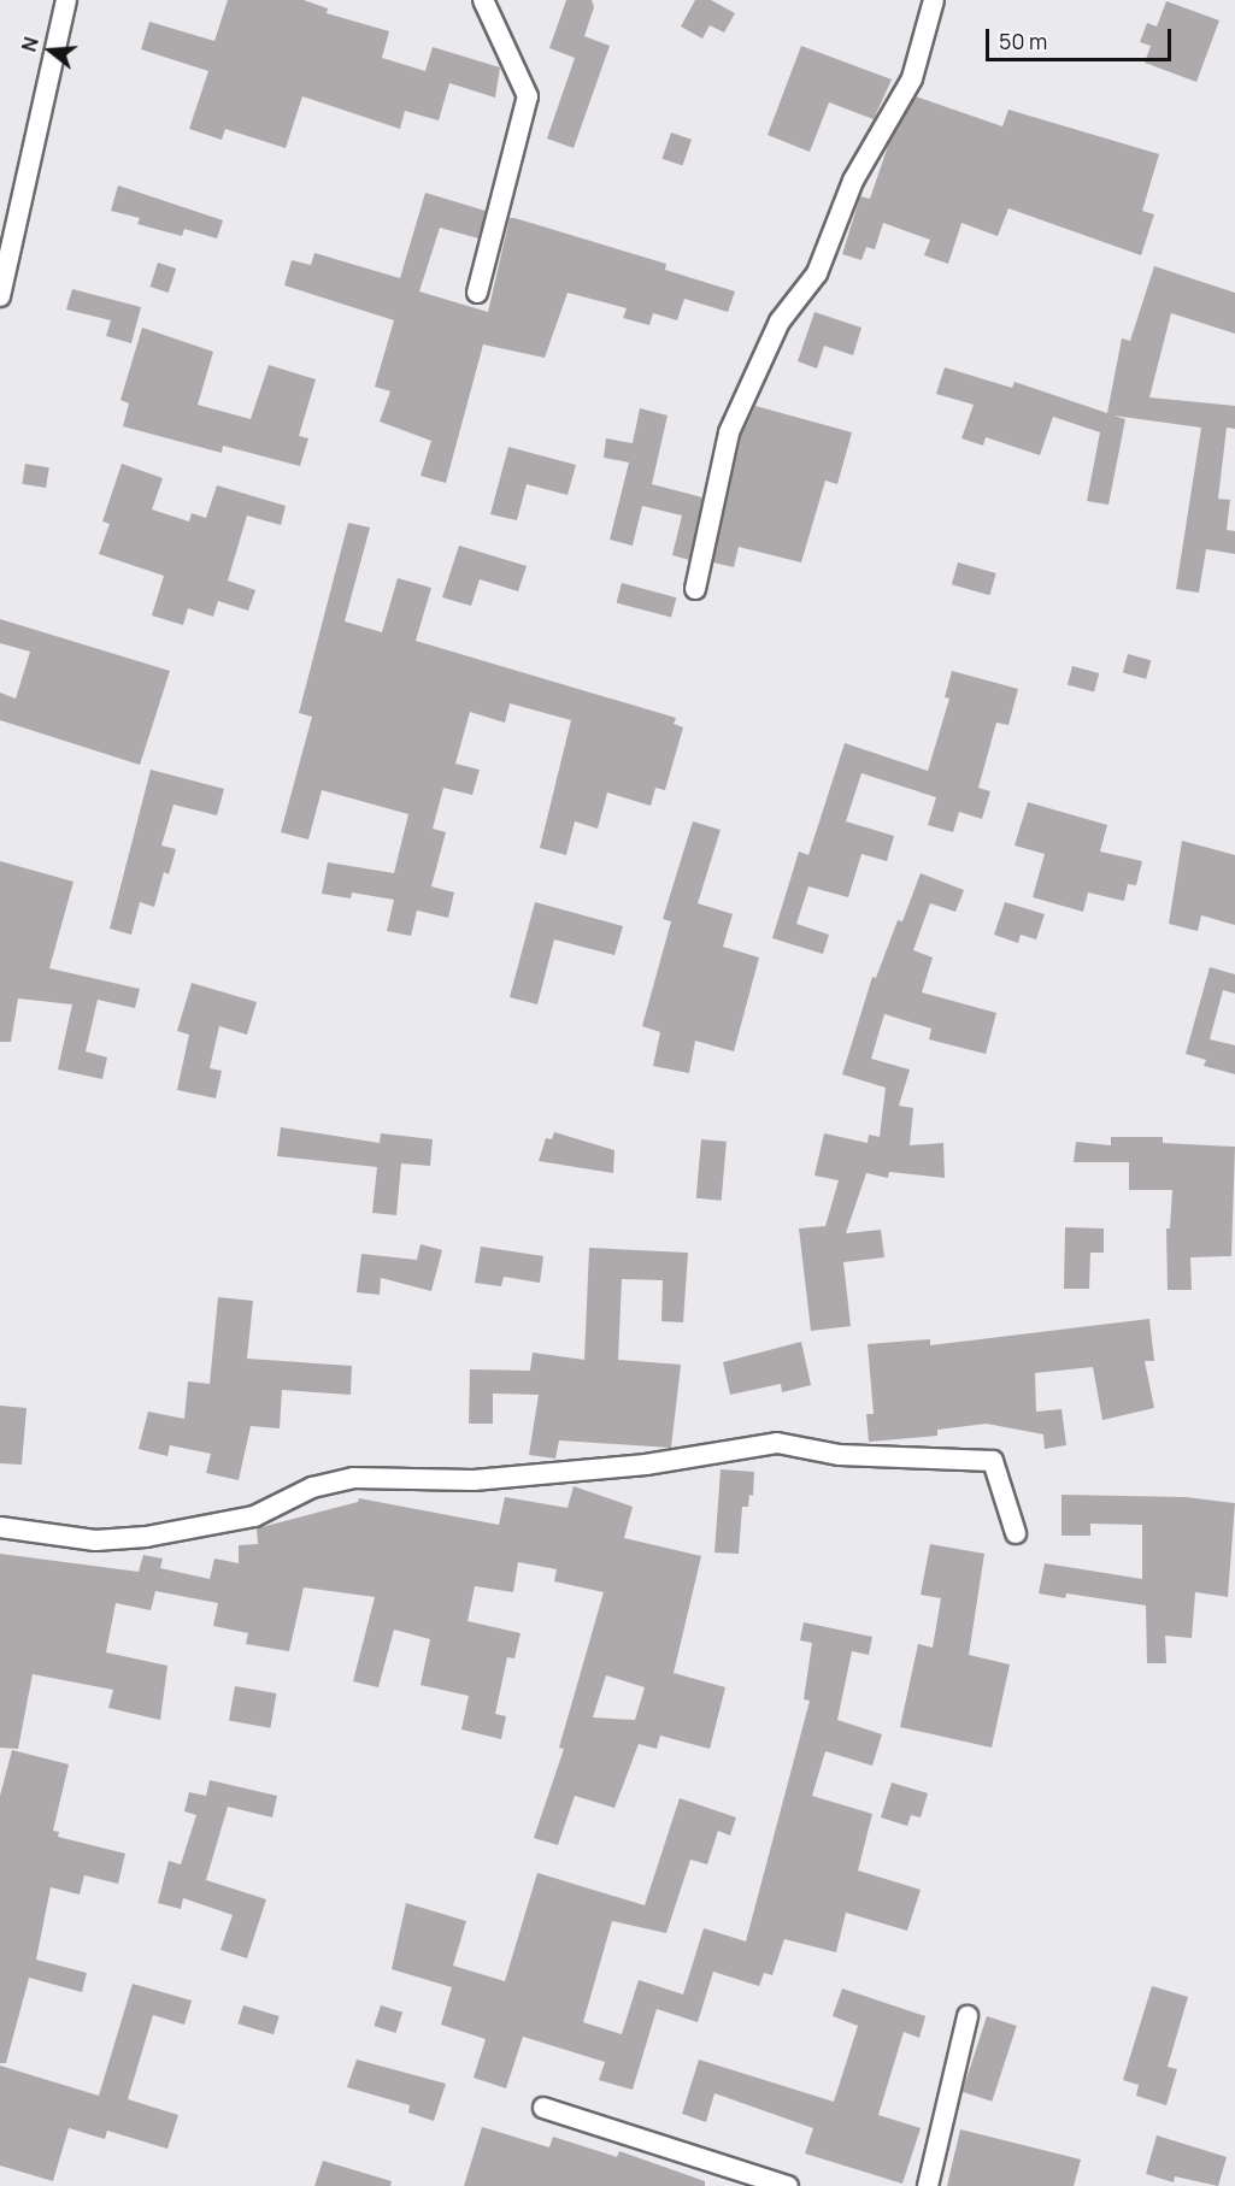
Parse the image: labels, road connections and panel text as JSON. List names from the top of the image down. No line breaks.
{"scale_bar":"50 m","north":"left"}
